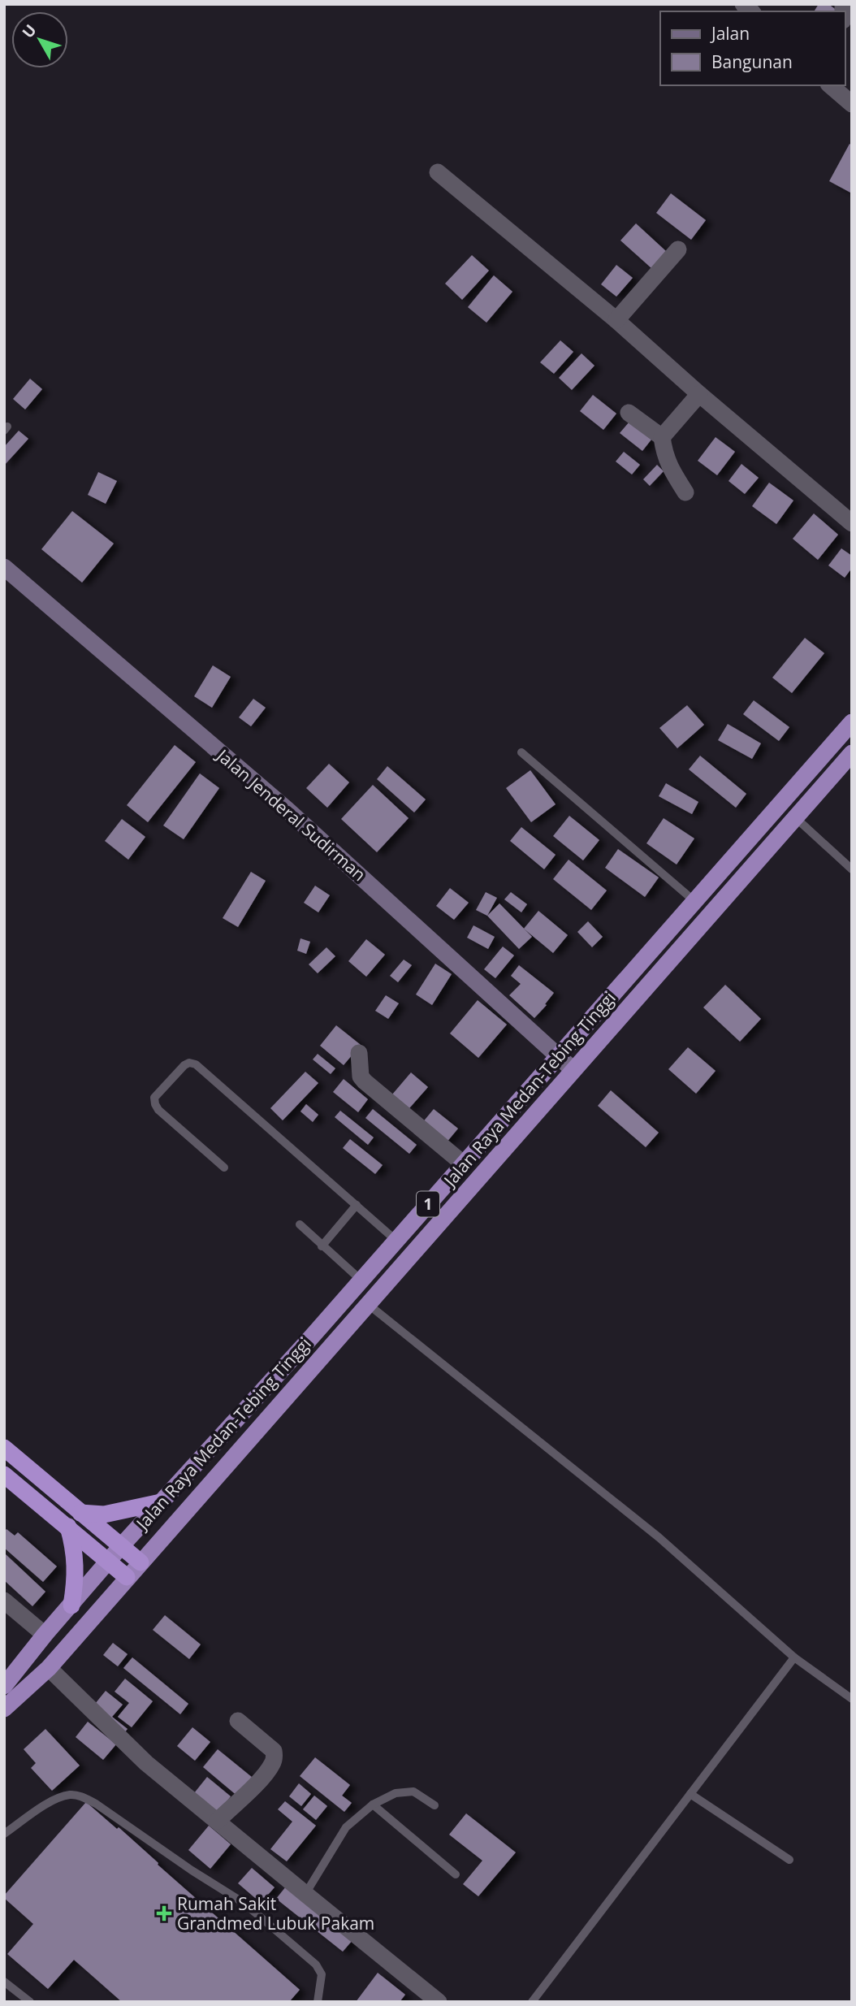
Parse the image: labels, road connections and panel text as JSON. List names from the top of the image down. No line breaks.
{"streets":{"highway":["Jalan Raya Medan-Tebing Tinggi","1"],"main road":["Jalan Jenderal Sudirman"]},"crossings":[["Jalan Jenderal Sudirman","Jalan Raya Medan-Tebing Tinggi"]],"places":{"health":["Rumah Sakit Grandmed Lubuk Pakam"]},"legend":["Jalan","Bangunan"],"north":"top left"}
